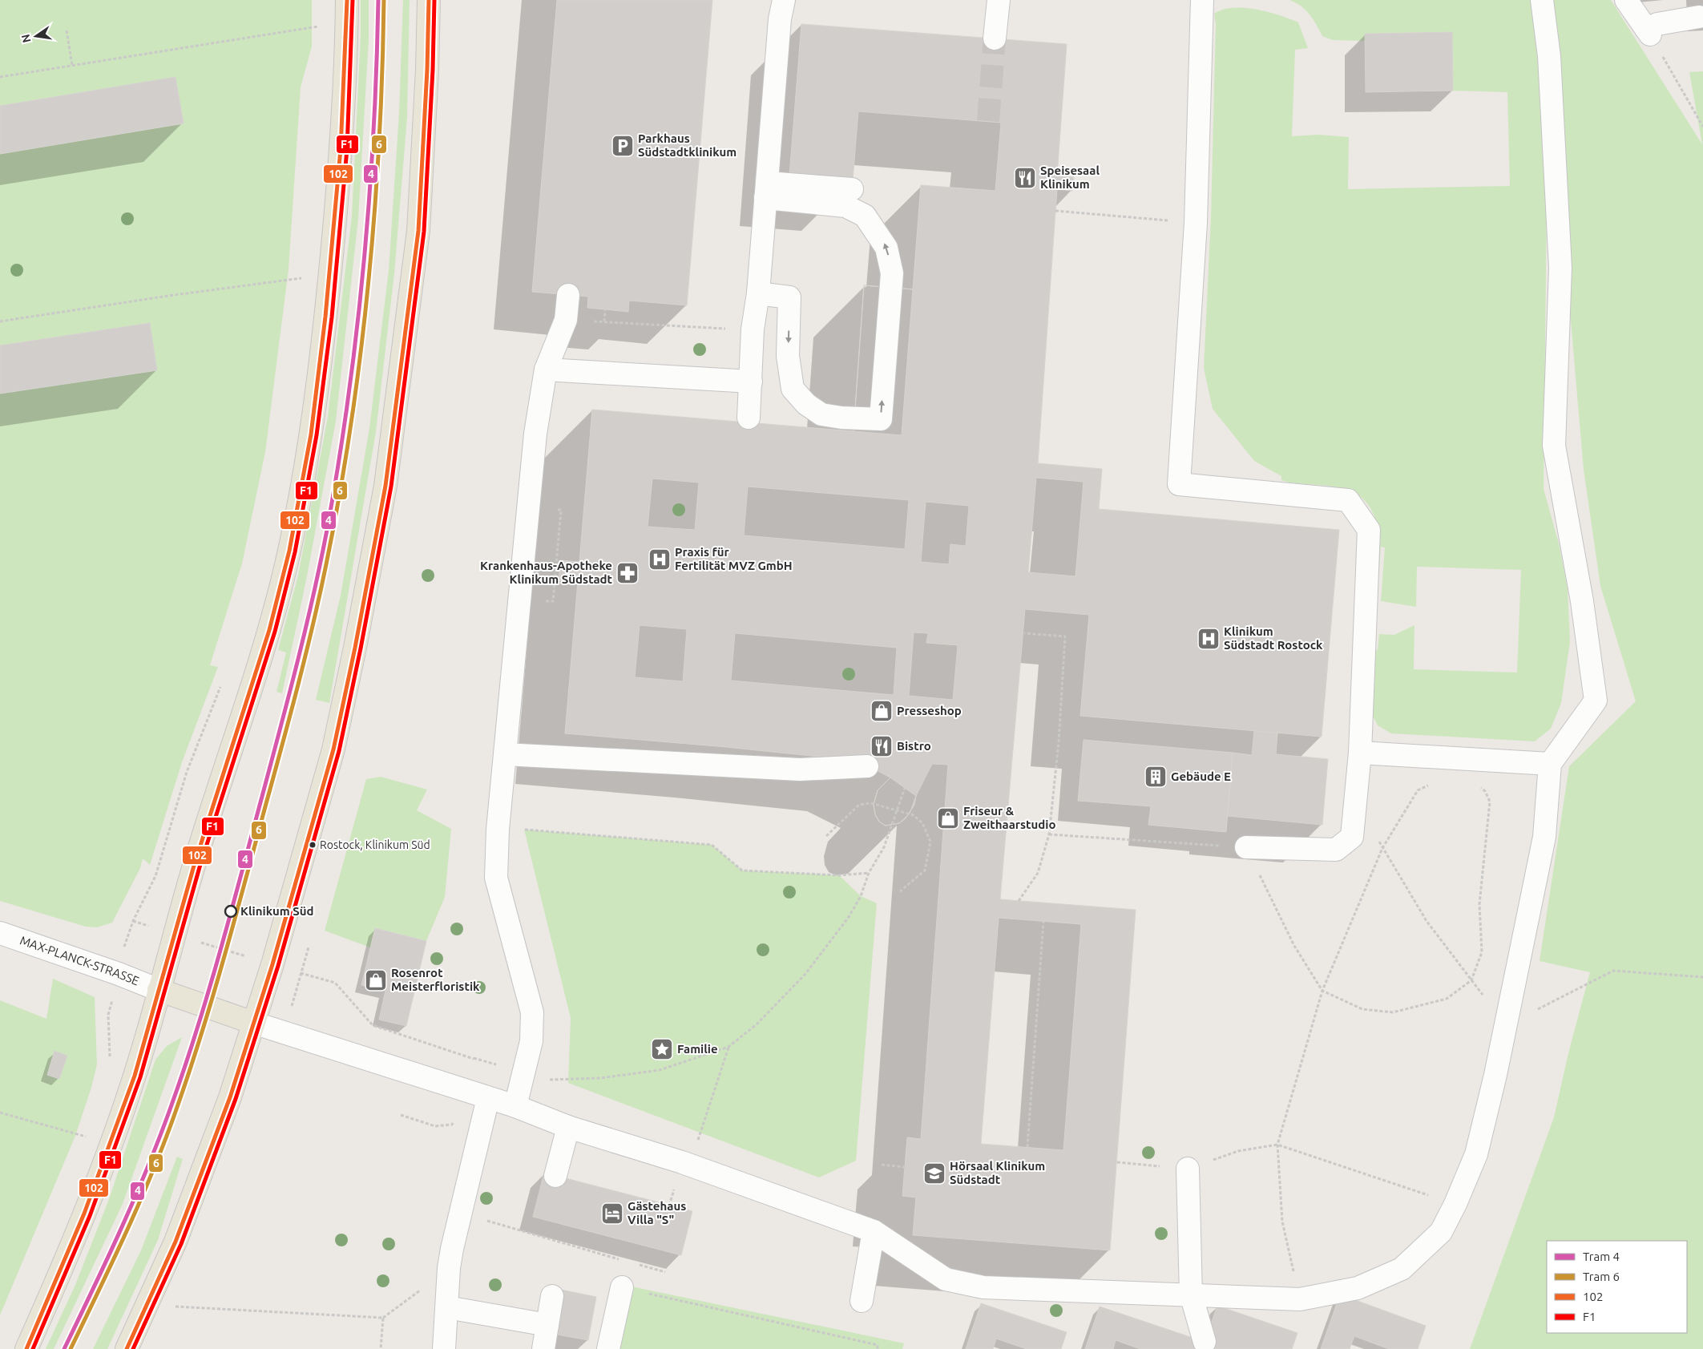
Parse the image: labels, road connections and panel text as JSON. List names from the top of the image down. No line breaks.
{"streets":{"street":["MAX-PLANCK-STRASSE"]},"places":{"parking":["Parkhaus Südstadtklinikum"],"restaurant":["Speisesaal Klinikum","Bistro"],"hospital":["Praxis für Fertilität MVZ GmbH","Klinikum Südstadt Rostock"],"pharmacy":["Krankenhaus-Apotheke Klinikum Südstadt"],"shop":["Presseshop","Friseur & Zweithaarstudio","Rosenrot Meisterfloristik"],"building":["Gebäude E"],"other":["Rostock, Klinikum Süd","Klinikum Süd"],"place":["Familie"],"school or university":["Hörsaal Klinikum Südstadt"],"hotel":["Gästehaus Villa \"S\""]},"lines":["tram line 4","tram line 6","transit line 102","transit line F1"],"legend":["Tram 4","Tram 6","102","F1"],"north":"left"}
